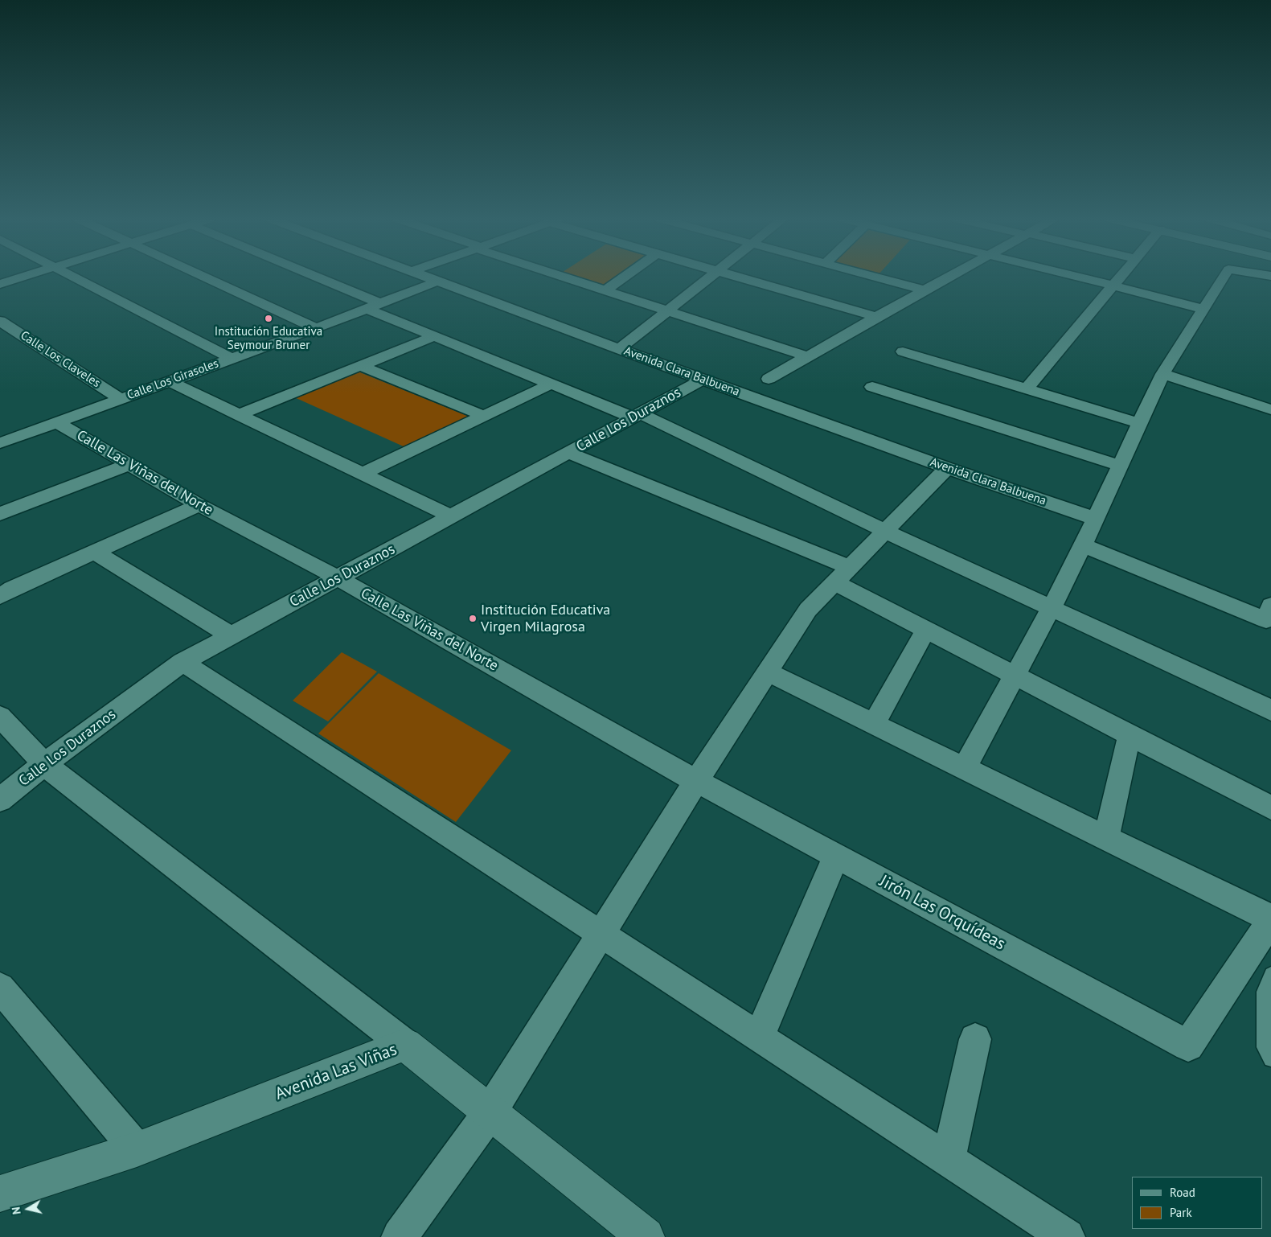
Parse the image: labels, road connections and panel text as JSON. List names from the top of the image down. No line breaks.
{"streets":{"street":["Calle Los Claveles","Avenida Clara Balbuena","Calle Los Girasoles","Calle Los Duraznos","Calle Las Viñas del Norte","Jirón Las Orquídeas","Avenida Las Viñas"]},"crossings":[["Calle Los Claveles","Calle Los Girasoles"],["Avenida Clara Balbuena","Calle Los Girasoles"],["Avenida Clara Balbuena","Calle Los Duraznos"],["Calle Los Girasoles","Calle Las Viñas del Norte"],["Calle Los Duraznos","Calle Las Viñas del Norte"],["Calle Las Viñas del Norte","Jirón Las Orquídeas"]],"places":["Institución Educativa Seymour Bruner","Institución Educativa Virgen Milagrosa"],"legend":["Road","Park"],"north":"left"}
